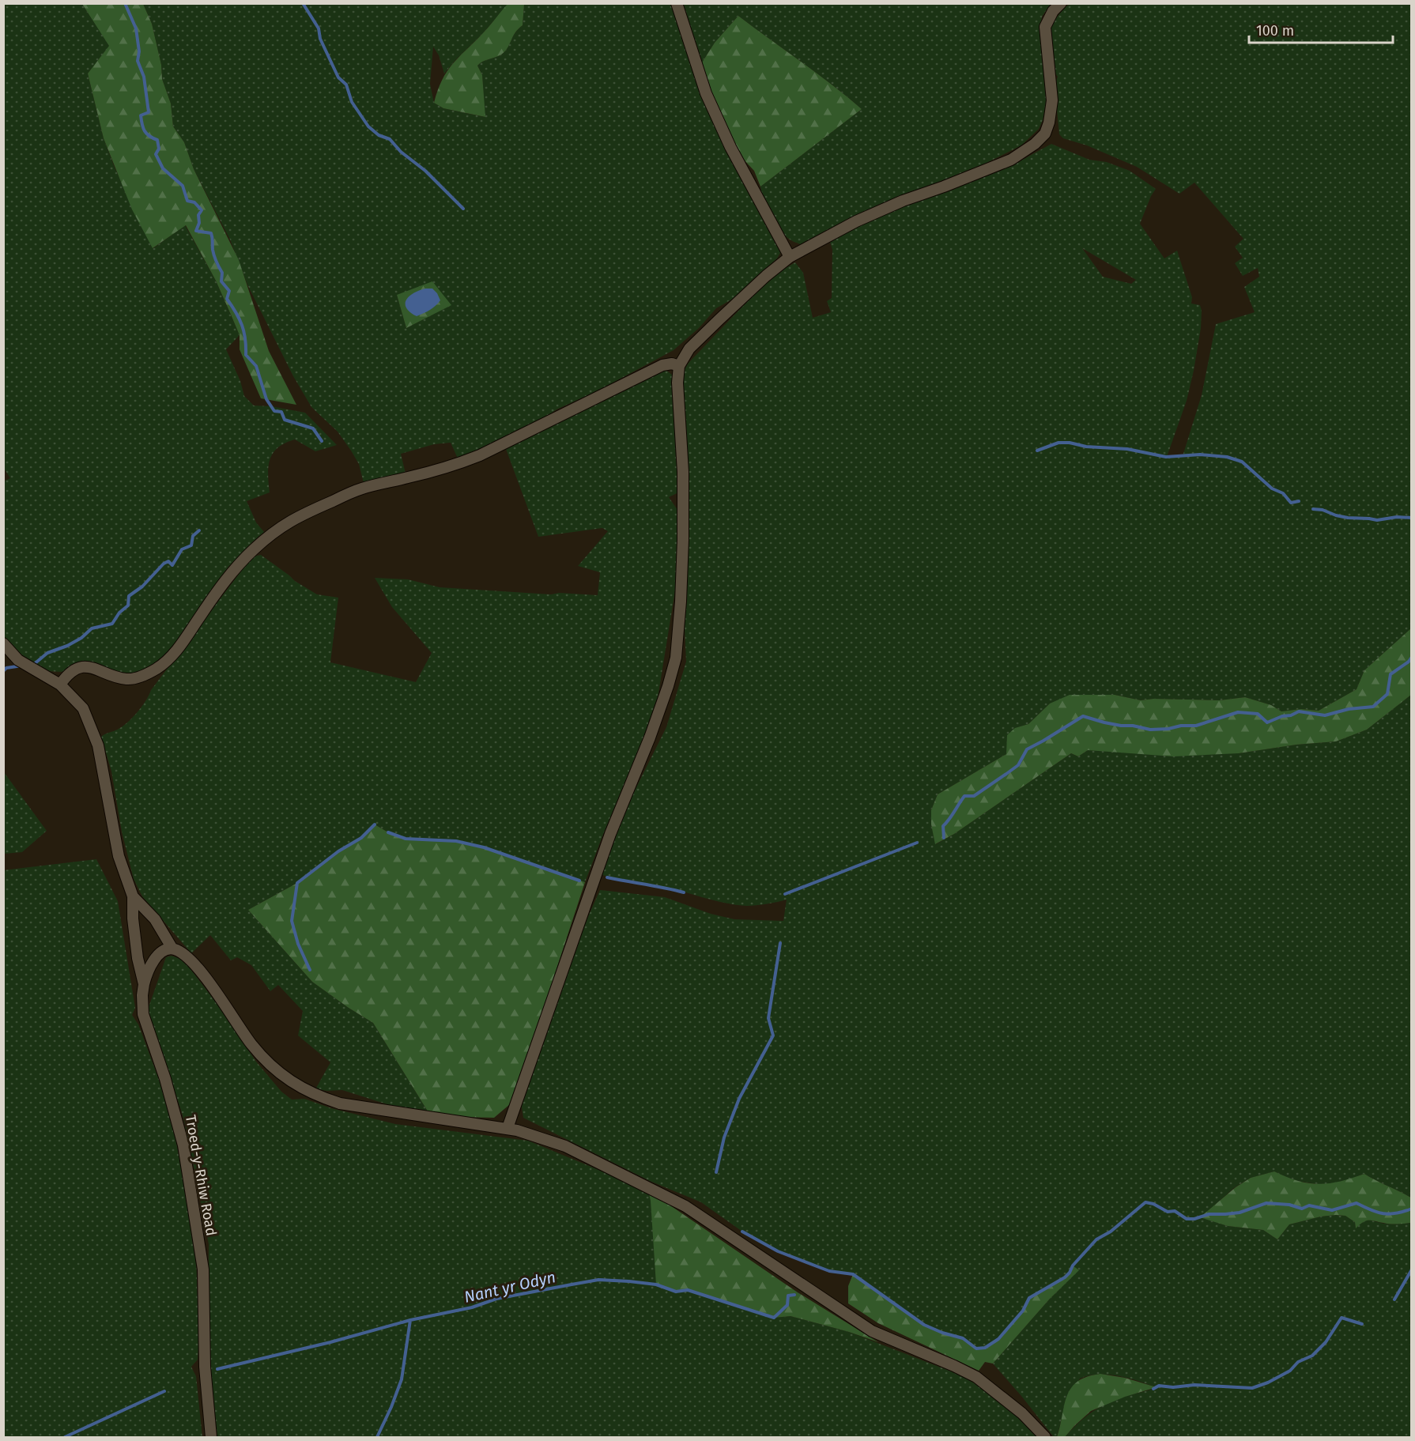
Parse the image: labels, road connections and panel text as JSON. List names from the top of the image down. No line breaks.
{"streets":{"street":["Troed-y-Rhiw Road"]},"water":["Nant yr Odyn"],"scale_bar":"100 m"}
